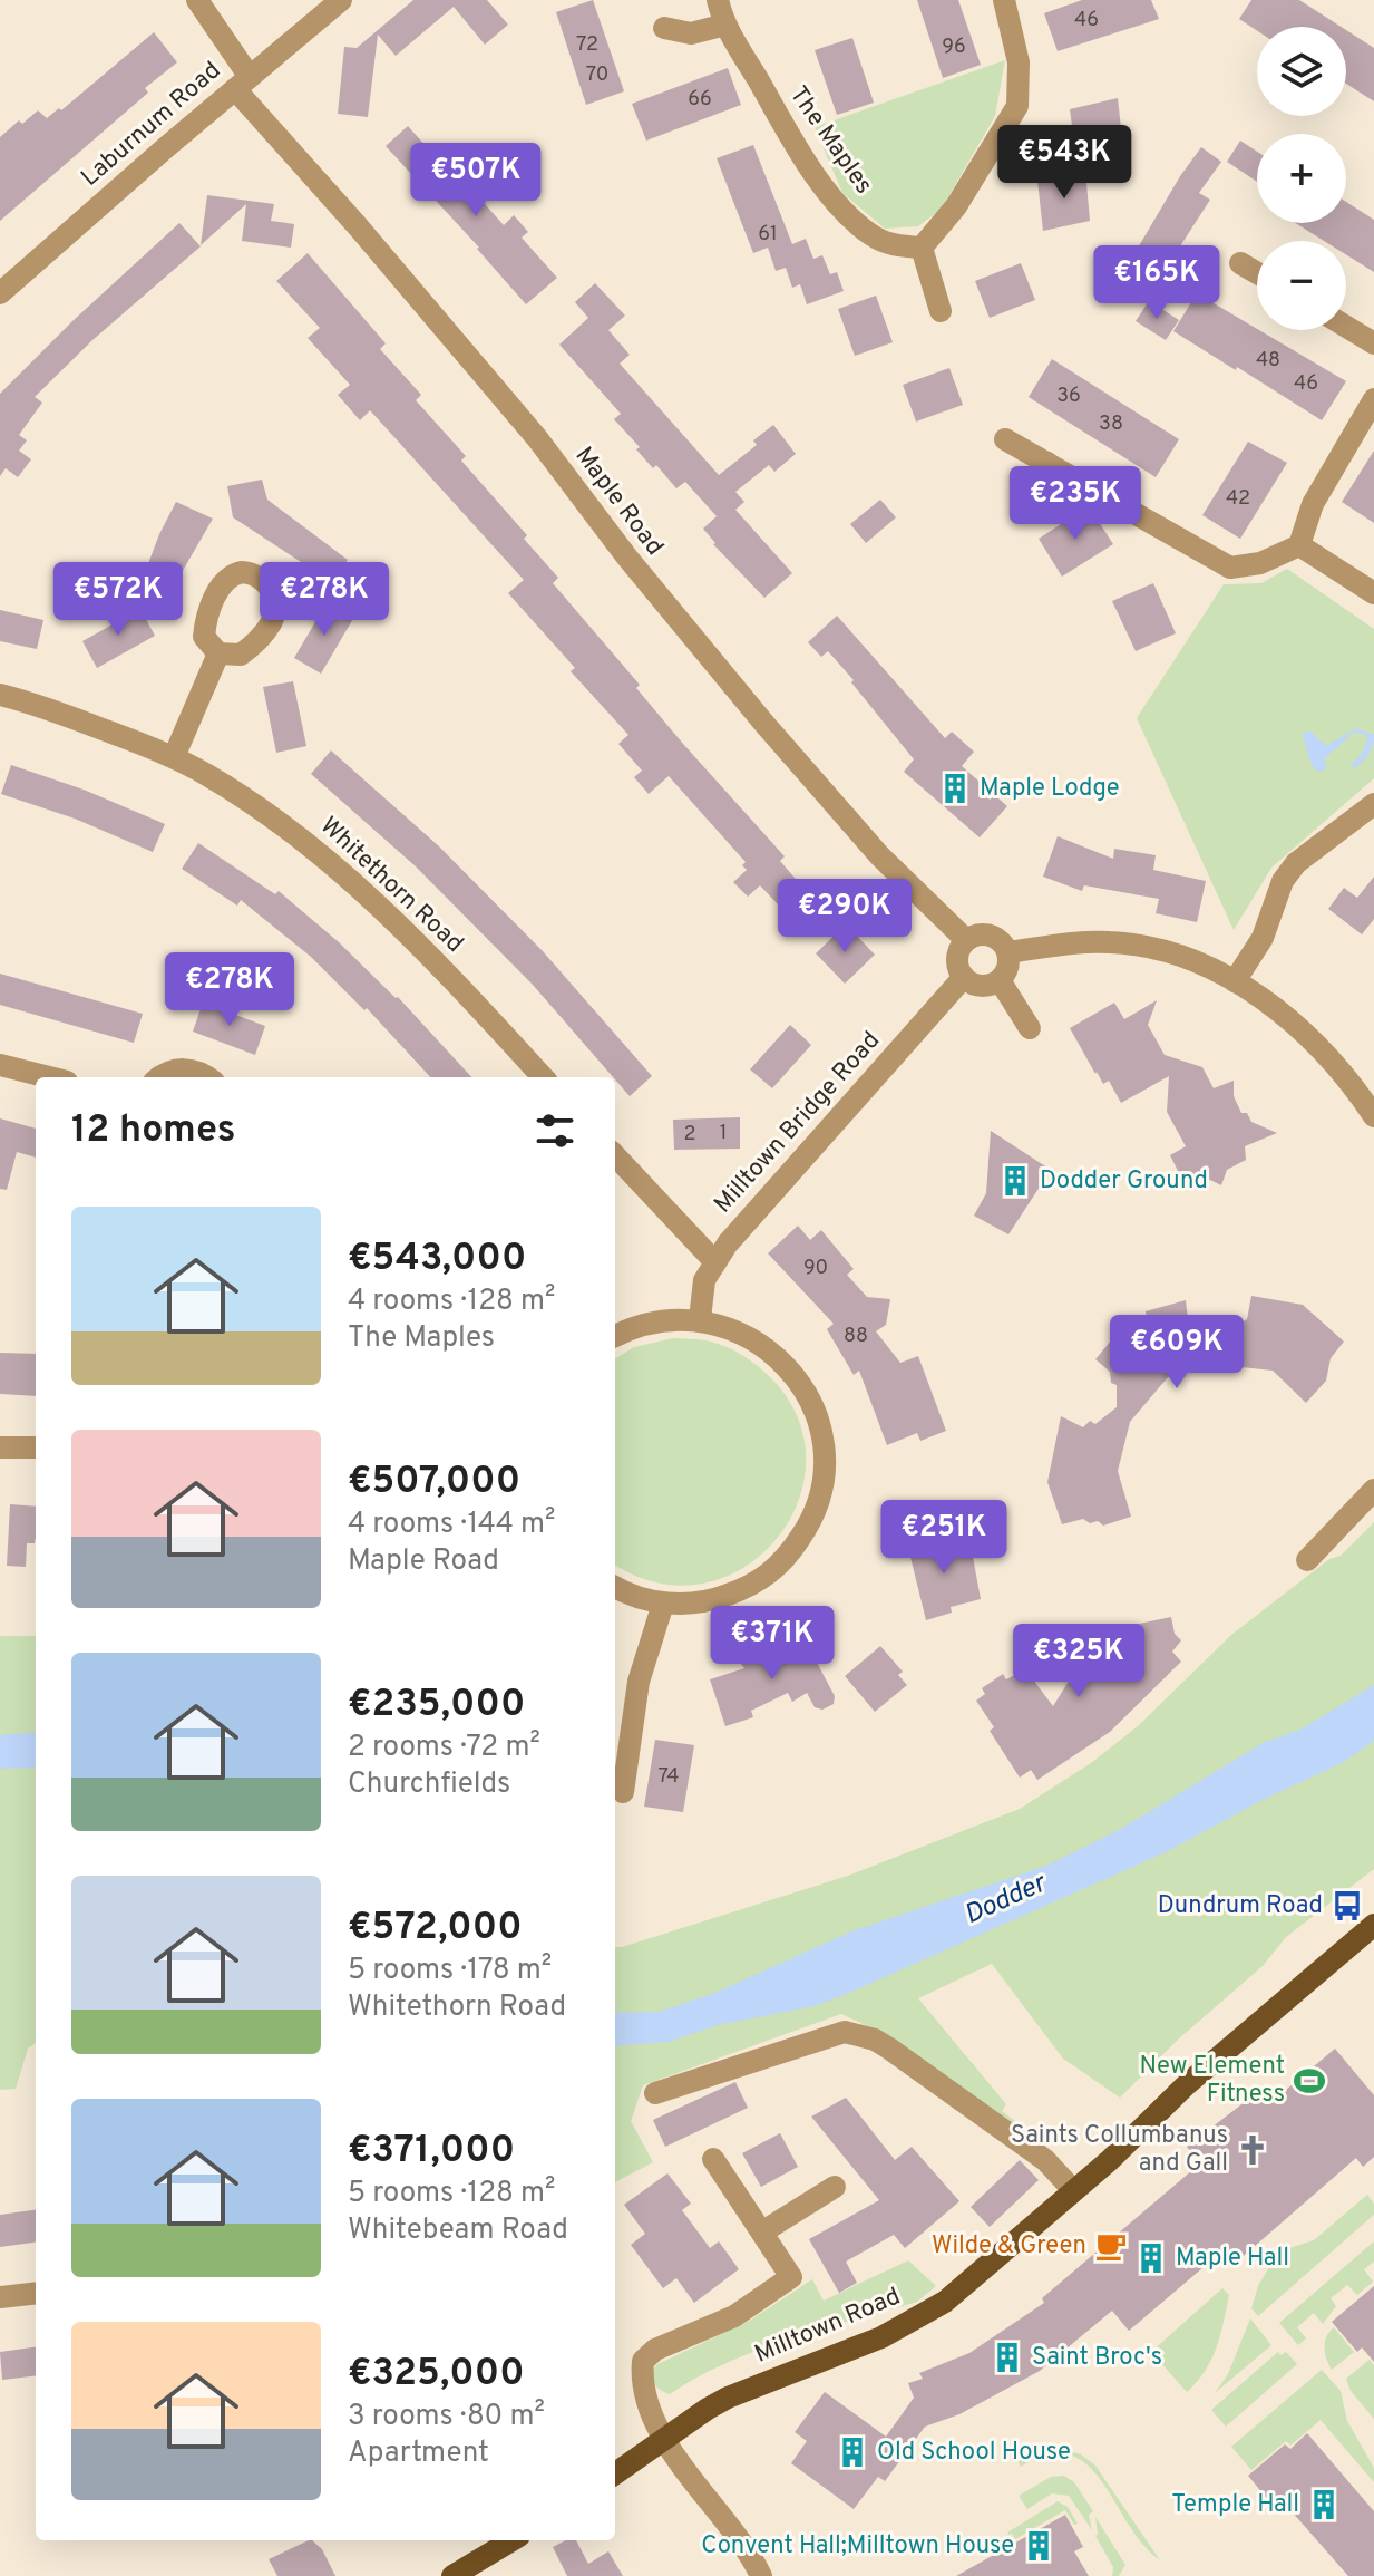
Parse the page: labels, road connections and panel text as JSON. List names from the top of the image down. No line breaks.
{"streets":{"main road":["Milltown Road"],"street":["Laburnum Road","The Maples","Maple Road","Whitethorn Road","Milltown Bridge Road"]},"crossings":[["Laburnum Road","Maple Road"],["Maple Road","Milltown Bridge Road"]],"water":["Dodder"],"places":{"building":["Maple Lodge","Dodder Ground","Maple Hall","Saint Broc's","Old School House","Temple Hall","Convent Hall;Milltown House"],"bus stop":["Dundrum Road"],"sports":["New Element Fitness"],"church":["Saints Collumbanus and Gall"],"cafe":["Wilde & Green"]},"house_numbers":["46","72","96","70","66","61","48","46","36","38","42","1","2","90","88","74"],"page":{"map_buttons":["+","−"],"price":["€543K","€507K","€165K","€235K","€572K","€278K","€290K","€278K","€609K","€251K","€371K","€325K"],"heading":"12 homes","list":[{"name":"€543,000","note":"4 rooms · 128 m² · The Maples"},{"name":"€507,000","note":"4 rooms · 144 m² · Maple Road"},{"name":"€235,000","note":"2 rooms · 72 m² · Churchfields"},{"name":"€572,000","note":"5 rooms · 178 m² · Whitethorn Road"},{"name":"€371,000","note":"5 rooms · 128 m² · Whitebeam Road"},{"name":"€325,000","note":"3 rooms · 80 m² · Apartment"}]}}
